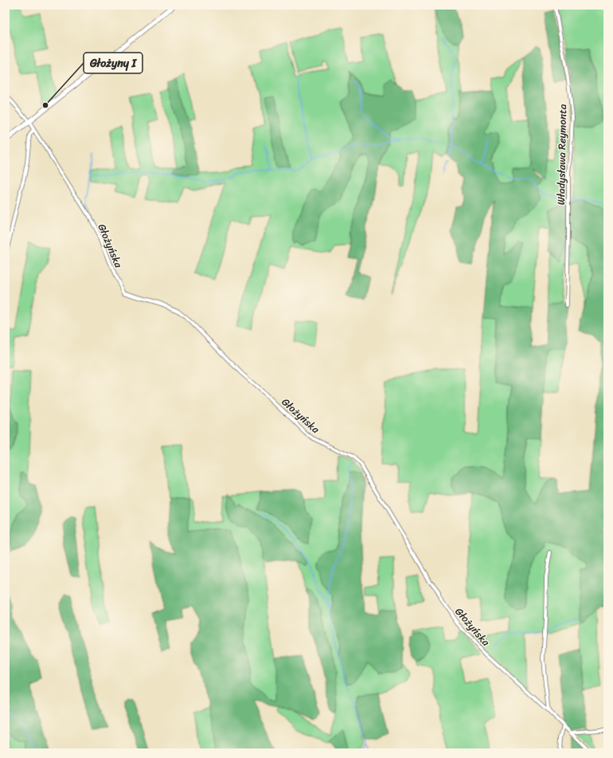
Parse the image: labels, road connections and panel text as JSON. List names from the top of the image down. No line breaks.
{"streets":{"street":["Władysława Reymonta","Głożyńska"]},"places":["Głożyny I"]}
